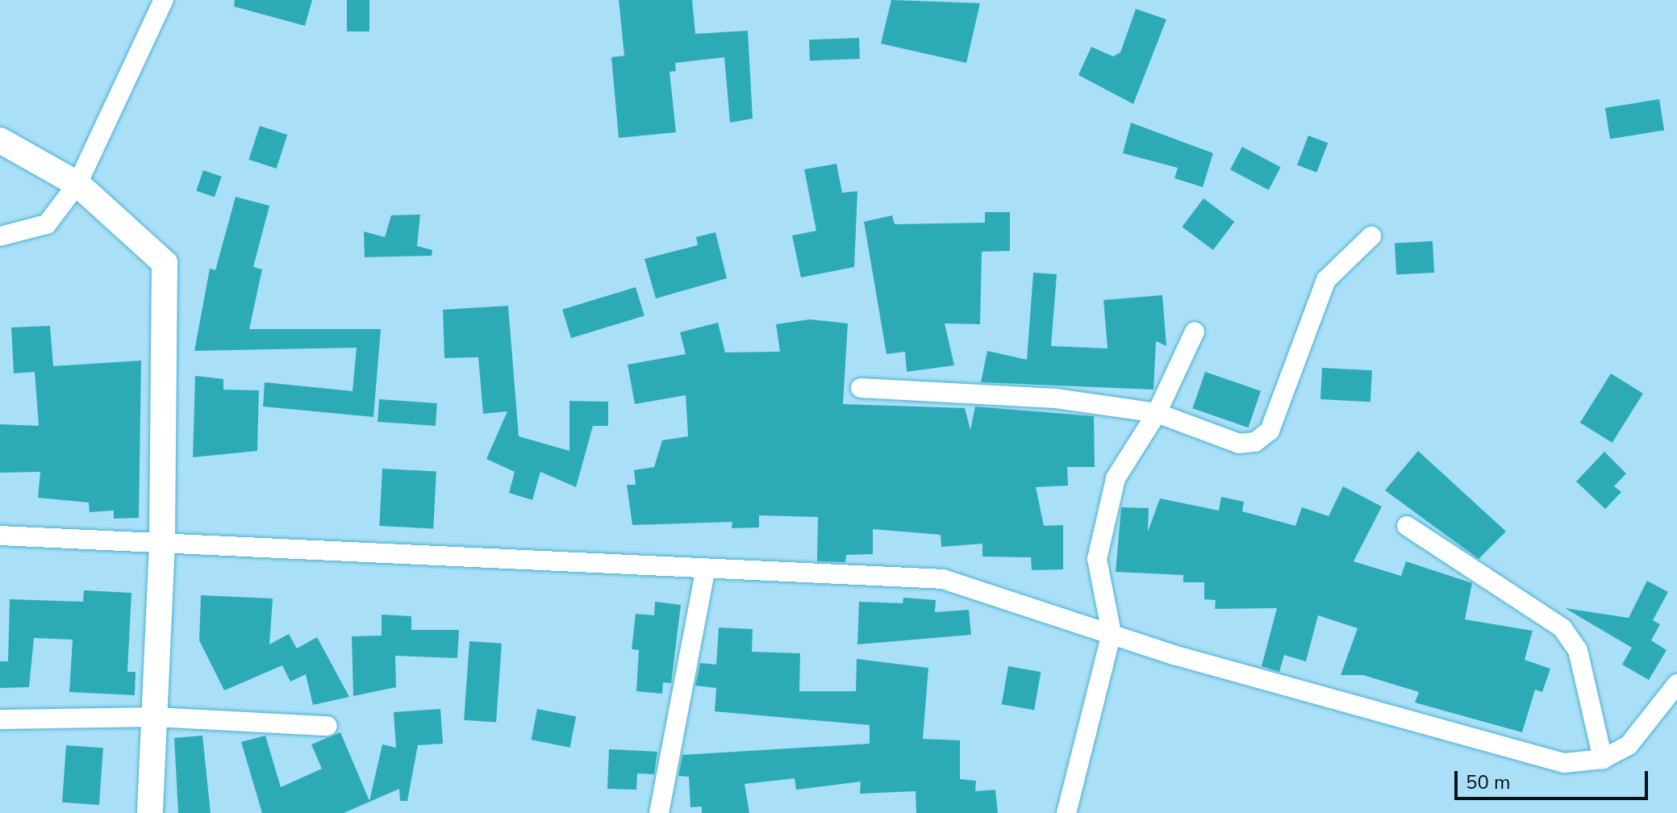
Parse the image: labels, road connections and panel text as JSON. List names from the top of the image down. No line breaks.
{"scale_bar":"50 m"}
